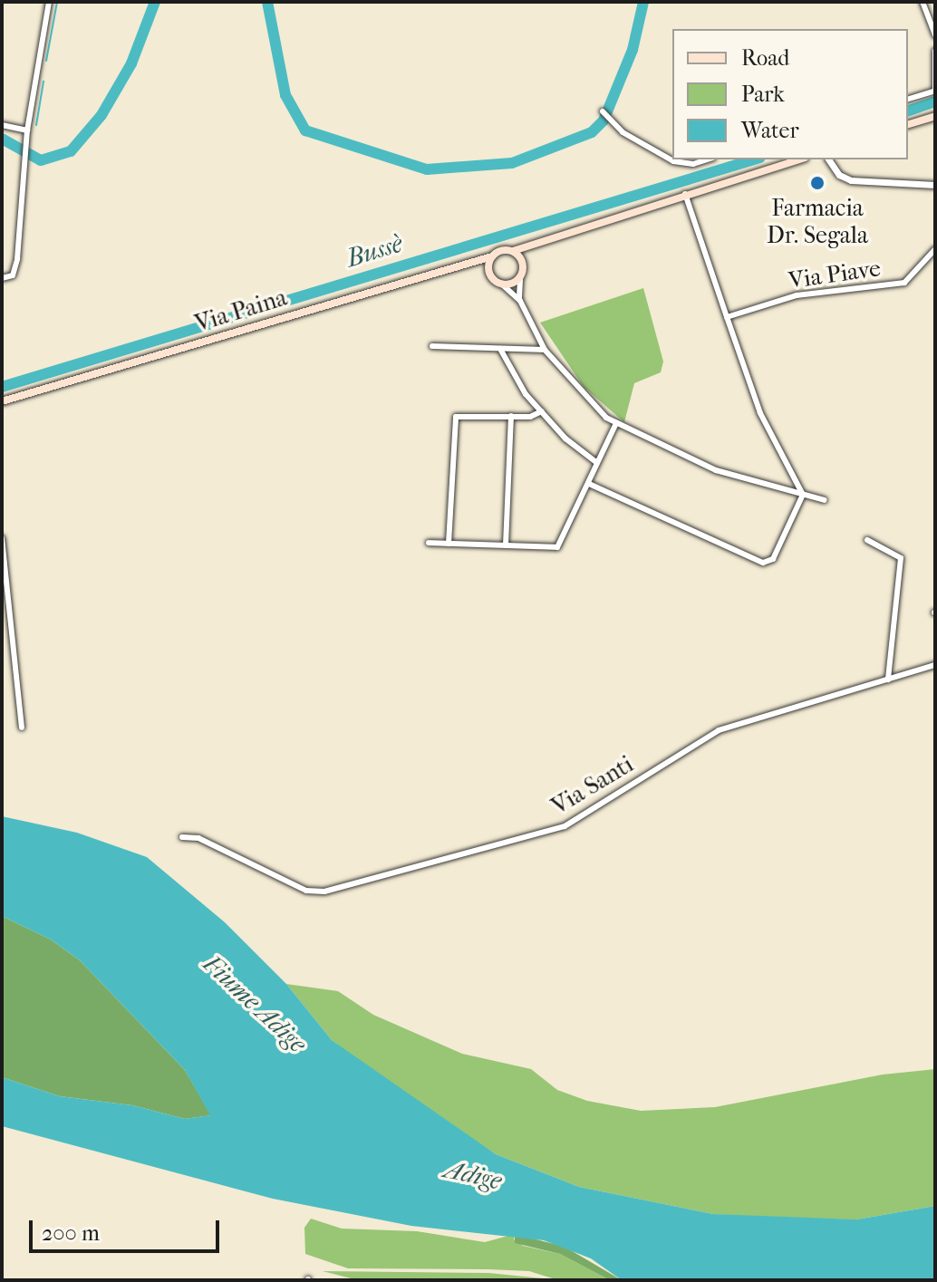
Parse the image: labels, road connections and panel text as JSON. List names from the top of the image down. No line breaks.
{"streets":{"main road":["Via Paina"],"street":["Via Piave","Via Santi"]},"water":["Bussè","Fiume Adige","Adige"],"places":["Farmacia Dr. Segala"],"legend":["Road","Park","Water"],"scale_bar":"200 m"}
